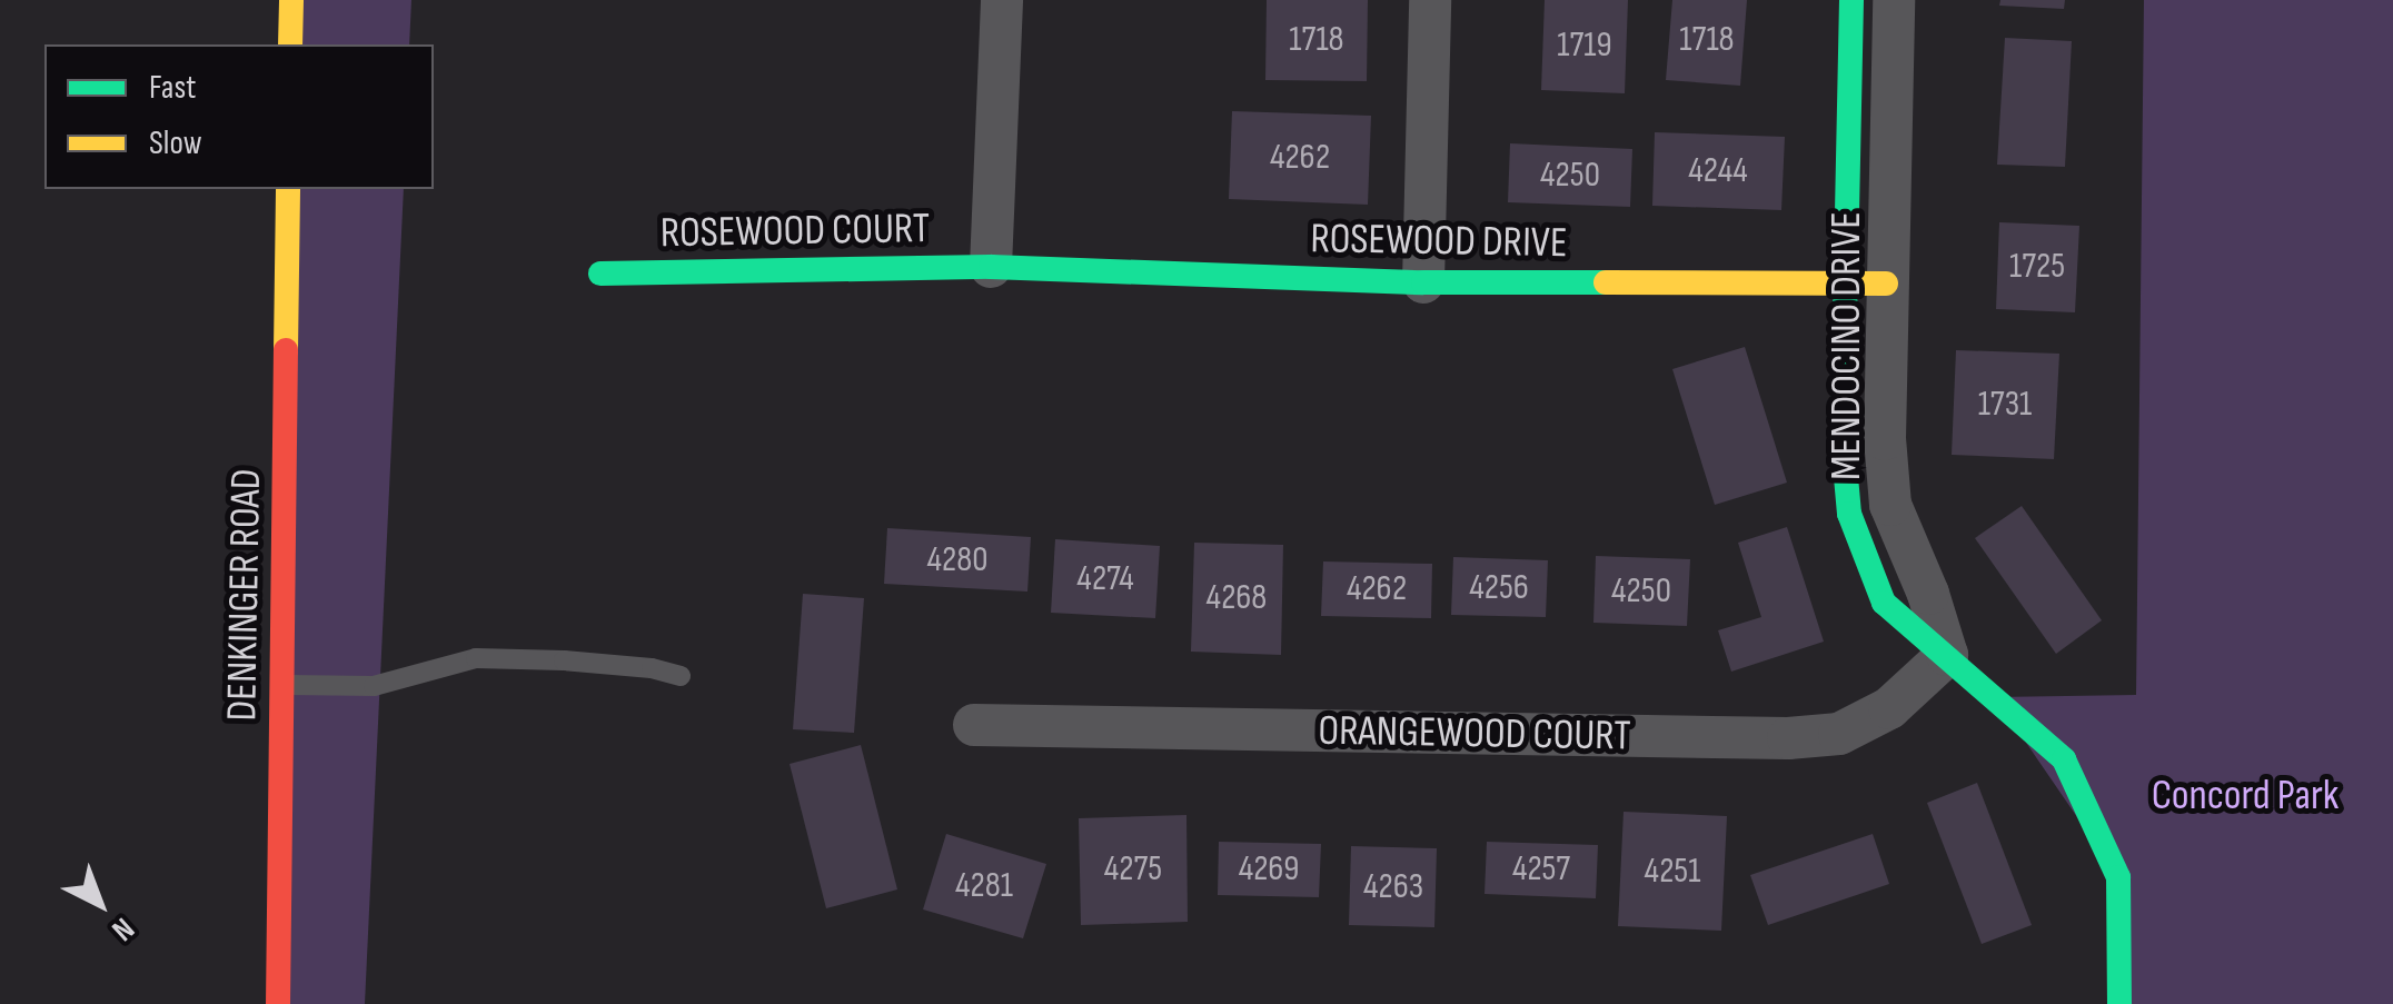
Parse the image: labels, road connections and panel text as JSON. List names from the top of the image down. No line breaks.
{"streets":{"street":["ROSEWOOD COURT","ROSEWOOD DRIVE","MENDOCINO DRIVE","DENKINGER ROAD","ORANGEWOOD COURT"]},"crossings":[["ROSEWOOD COURT","ROSEWOOD DRIVE"],["ROSEWOOD DRIVE","MENDOCINO DRIVE"],["MENDOCINO DRIVE","ORANGEWOOD COURT"]],"parks":["Concord Park"],"house_numbers":["1718","1718","1719","4262","4244","4250","1725","1731","4280","4274","4256","4262","4250","4268","4275","4269","4257","4251","4281","4263"],"legend":["Fast","Slow"],"north":"bottom right"}
